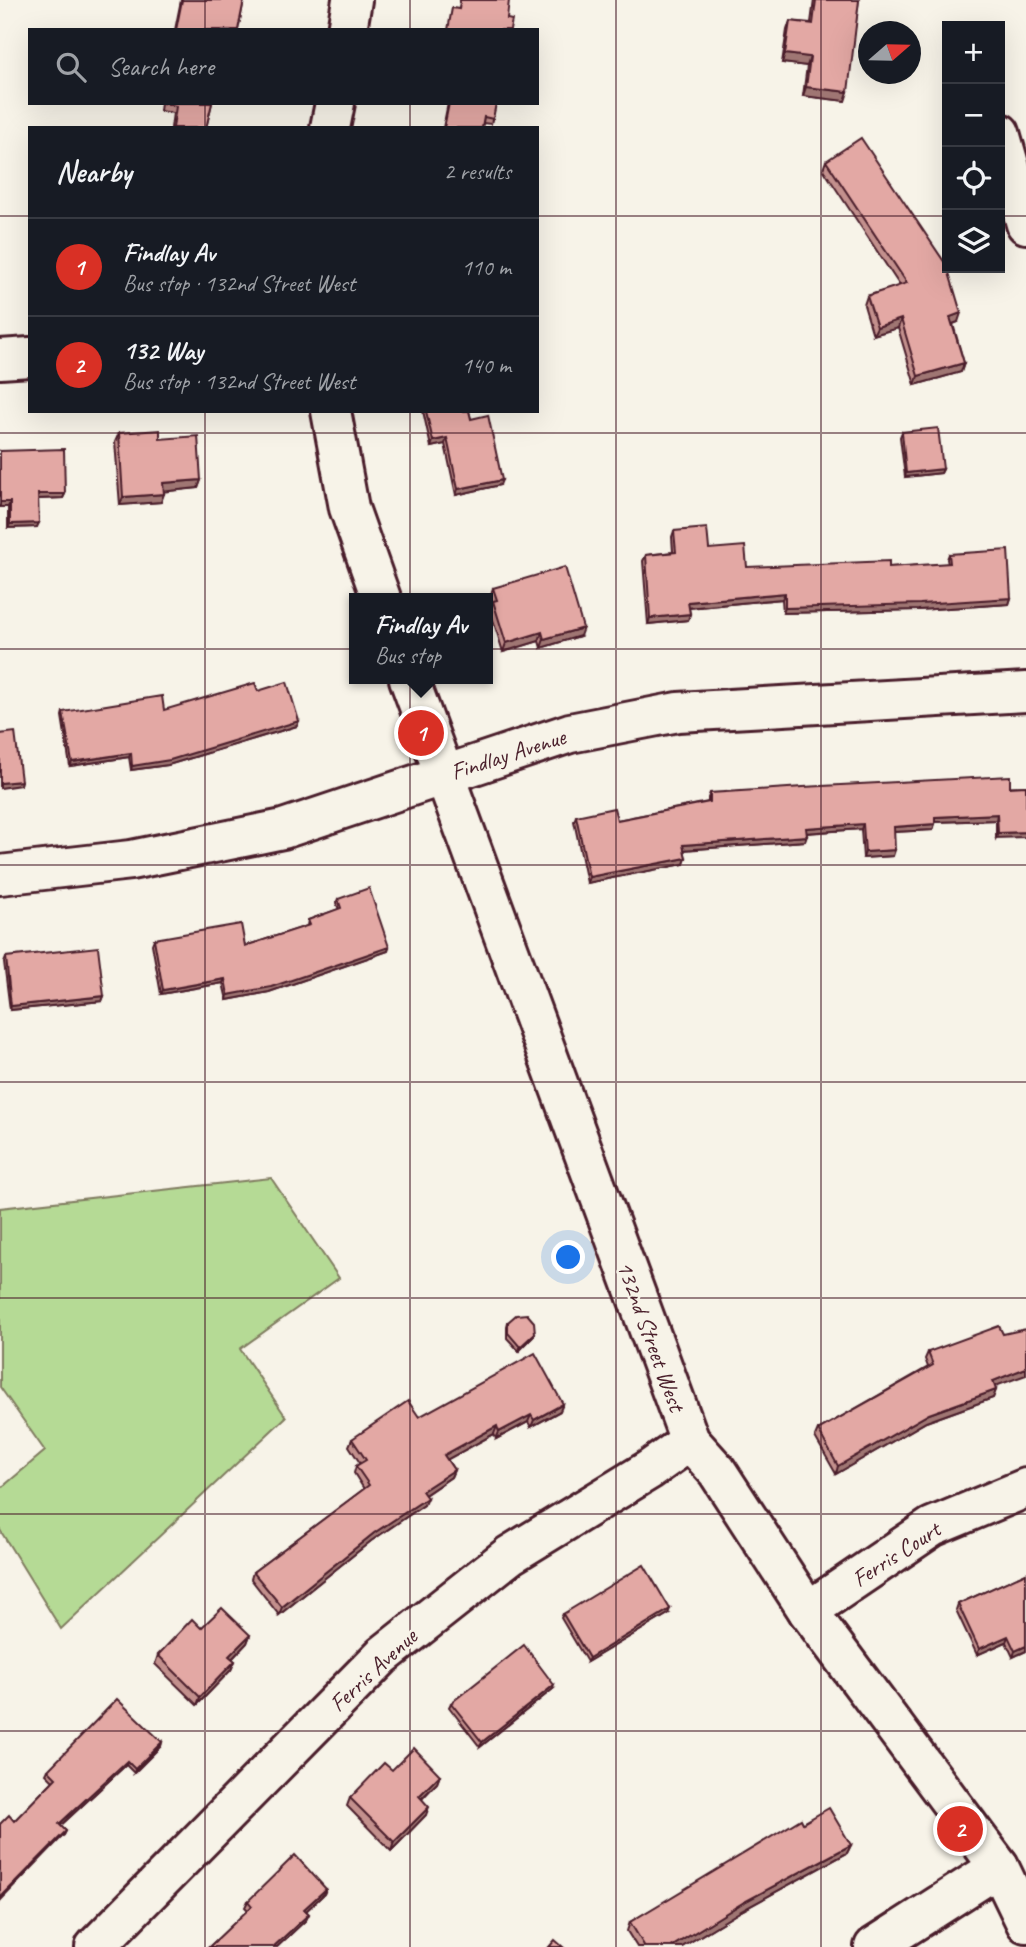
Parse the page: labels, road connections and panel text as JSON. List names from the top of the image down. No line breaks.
{"streets":{"street":["Findlay Avenue","132nd Street West","Ferris Court","Ferris Avenue"]},"crossings":[["Findlay Avenue","132nd Street West"],["132nd Street West","Ferris Court"],["132nd Street West","Ferris Avenue"]],"north":"right","page":{"map_buttons":["+","−"],"search":"Search here","heading":["Nearby","2 results"],"list":[{"mark":"1","name":"Findlay Av","note":"Bus stop · 132nd Street West","value":"110 m"},{"mark":"2","name":"132 Way","note":"Bus stop · 132nd Street West","value":"140 m"}],"popup":["Findlay Av","Bus stop"],"pins":["1","2"]}}
